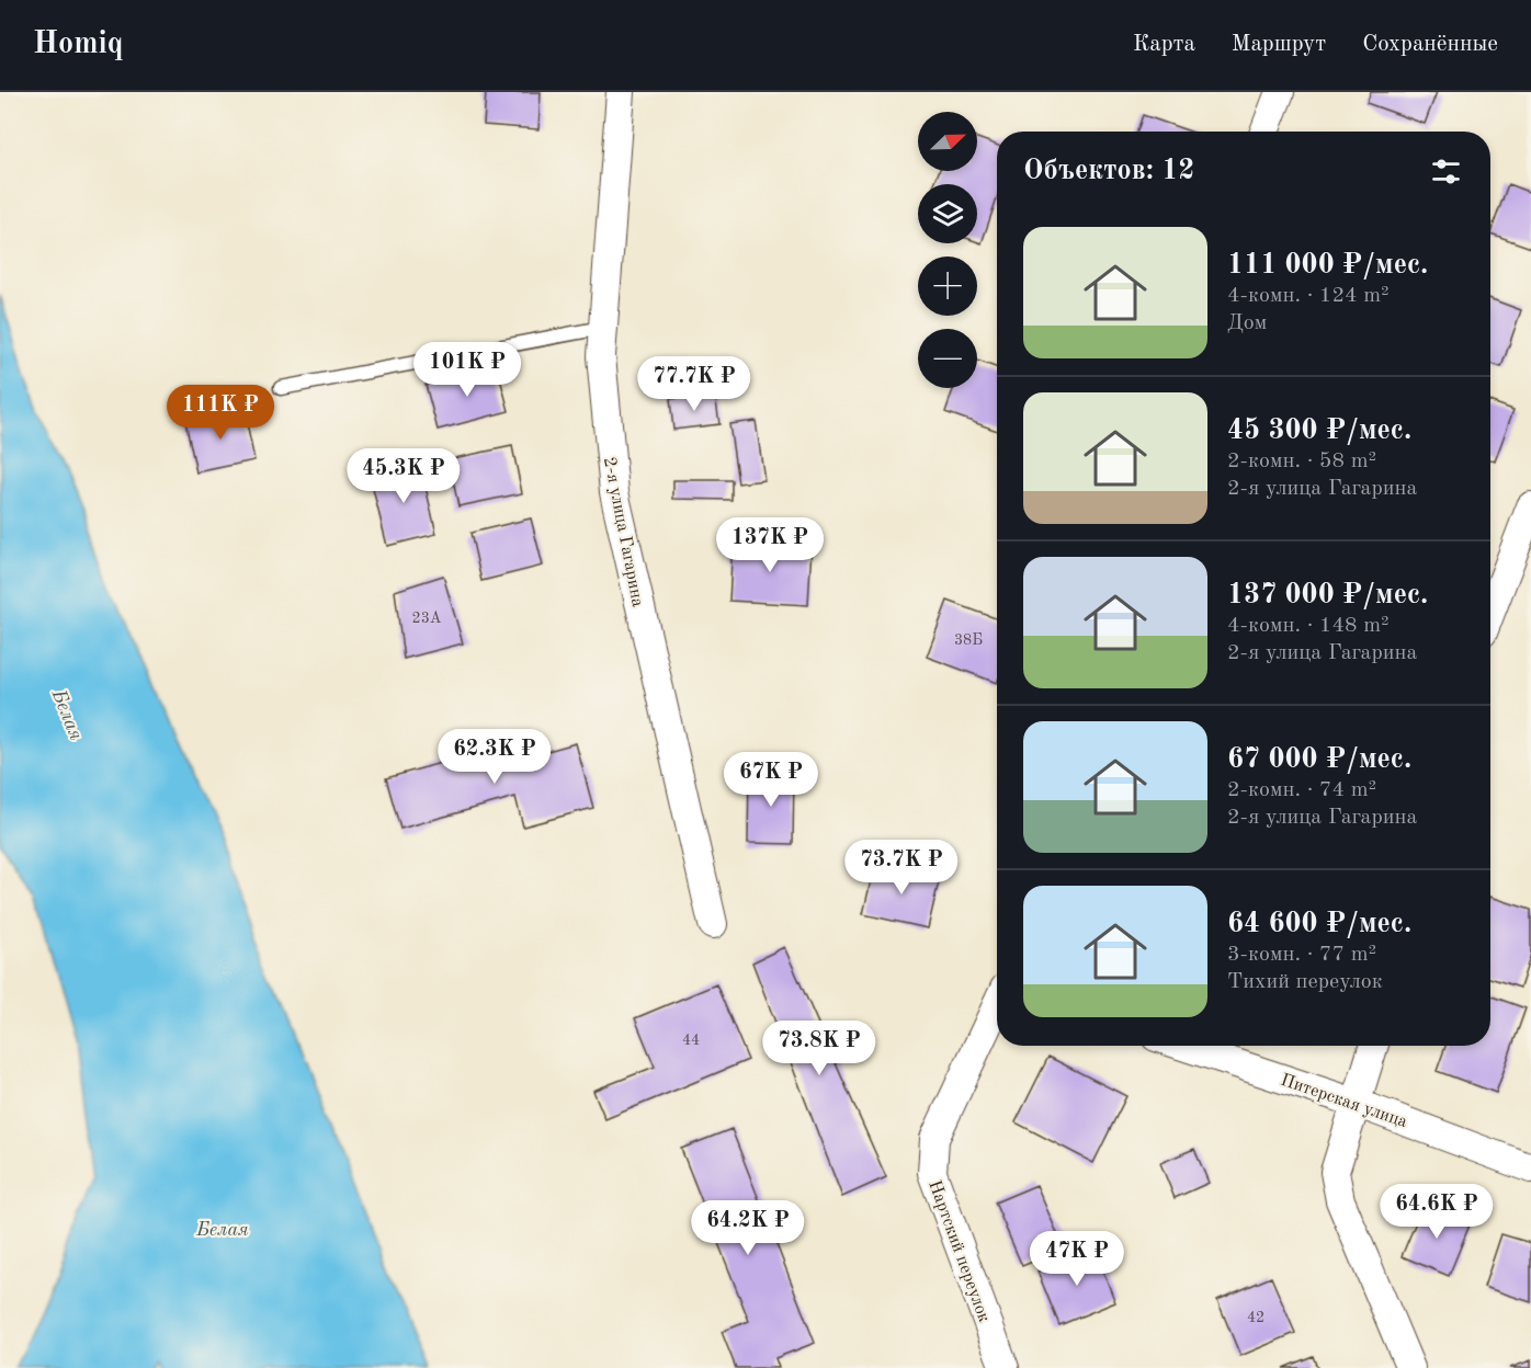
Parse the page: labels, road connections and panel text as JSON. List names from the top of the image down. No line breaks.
{"streets":{"street":["2-я улица Гагарина","Питерская улица","Нартский переулок"]},"water":["Белая"],"house_numbers":["23А","38Б","44","42"],"north":"top right","page":{"header":"Homiq","nav":["Карта","Маршрут","Сохранённые"],"map_buttons":["+","−"],"heading":"Объектов: 12","list":[{"name":"111 000 ₽/мес.","note":"4-комн. · 124 m² · Дом"},{"name":"45 300 ₽/мес.","note":"2-комн. · 58 m² · 2-я улица Гагарина"},{"name":"137 000 ₽/мес.","note":"4-комн. · 148 m² · 2-я улица Гагарина"},{"name":"67 000 ₽/мес.","note":"2-комн. · 74 m² · 2-я улица Гагарина"},{"name":"64 600 ₽/мес.","note":"3-комн. · 77 m² · Тихий переулок"}],"price":["101K ₽","77.7K ₽","111K ₽","45.3K ₽","137K ₽","62.3K ₽","67K ₽","73.7K ₽","73.8K ₽","64.6K ₽","64.2K ₽","47K ₽"]}}
